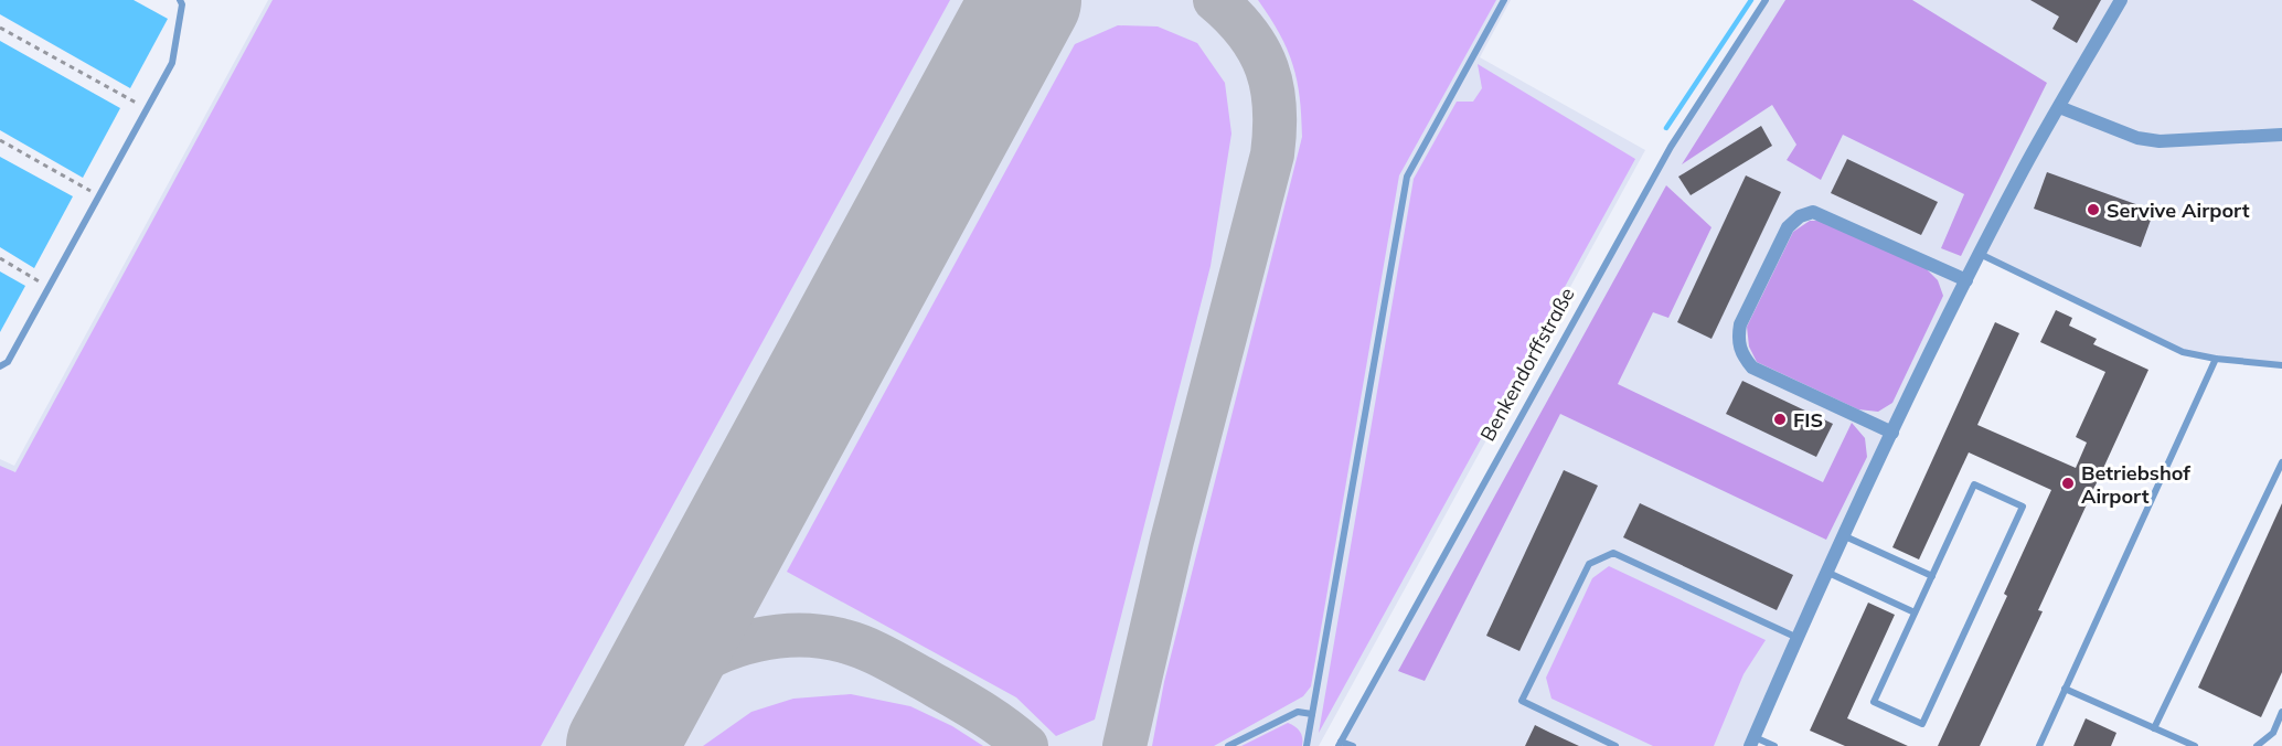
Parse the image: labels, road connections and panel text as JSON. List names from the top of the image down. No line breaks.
{"streets":{"lane":["Benkendorffstraße"]},"places":["Servive Airport","FIS","Betriebshof Airport"]}
